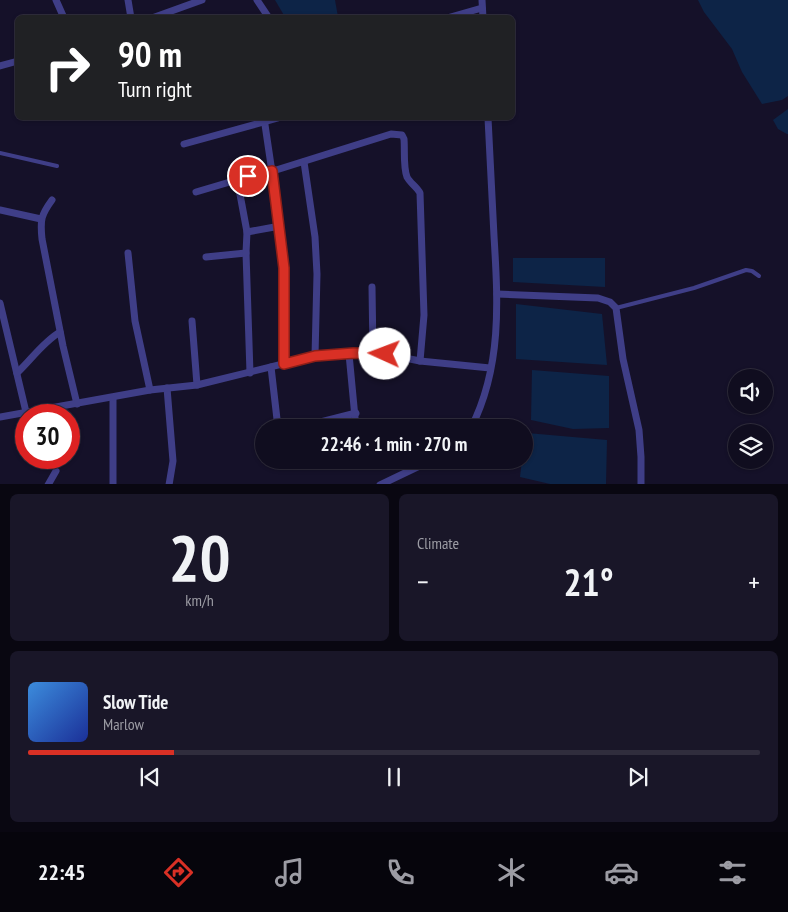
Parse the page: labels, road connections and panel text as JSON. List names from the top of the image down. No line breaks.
{"page":{"turn":["90 m","Turn right"],"limit":"30","trip":"22:46 · 1 min · 270 m","tile":[["20","km/h"],"Climate"],"heat":["−","21°","+"],"song":["Slow Tide","Marlow"],"tabs":"22:45"}}
